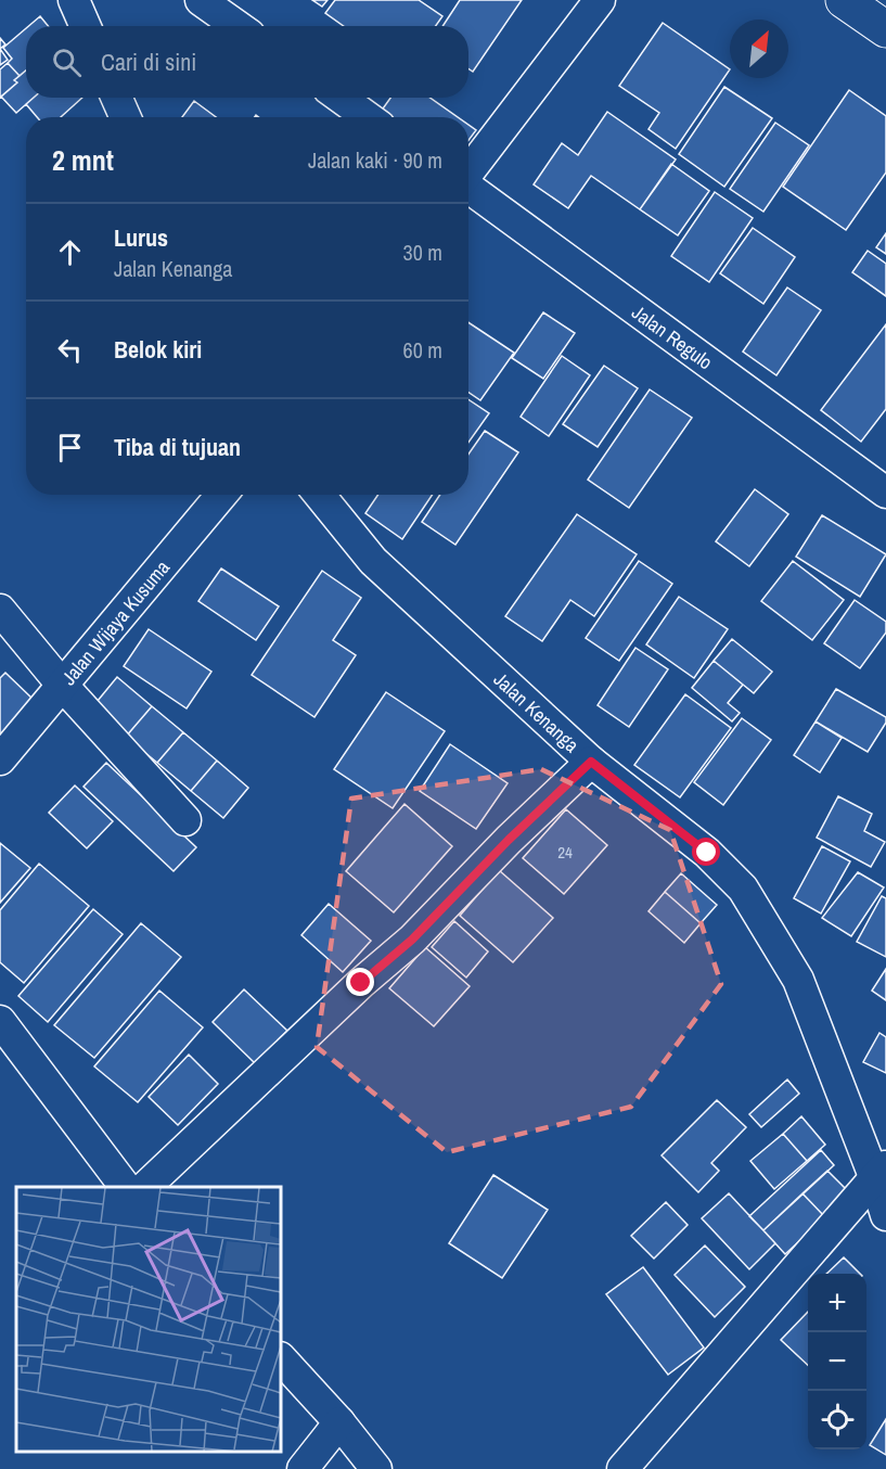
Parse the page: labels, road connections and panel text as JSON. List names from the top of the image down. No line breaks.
{"streets":{"street":["Jalan Regulo","Jalan Wijaya Kusuma","Jalan Kenanga"]},"house_numbers":["24"],"north":"top right","page":{"search":"Cari di sini","heading":["2 mnt","Jalan kaki · 90 m"],"list":[["Lurus","Jalan Kenanga","30 m"],["Belok kiri","60 m"],"Tiba di tujuan"],"map_buttons":["+","−"]}}
